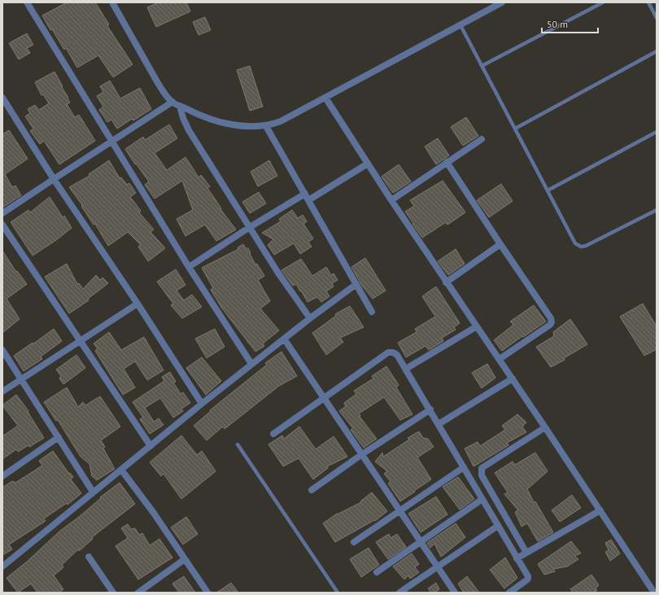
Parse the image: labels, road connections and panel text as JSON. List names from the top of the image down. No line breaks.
{"scale_bar":"50 m"}
